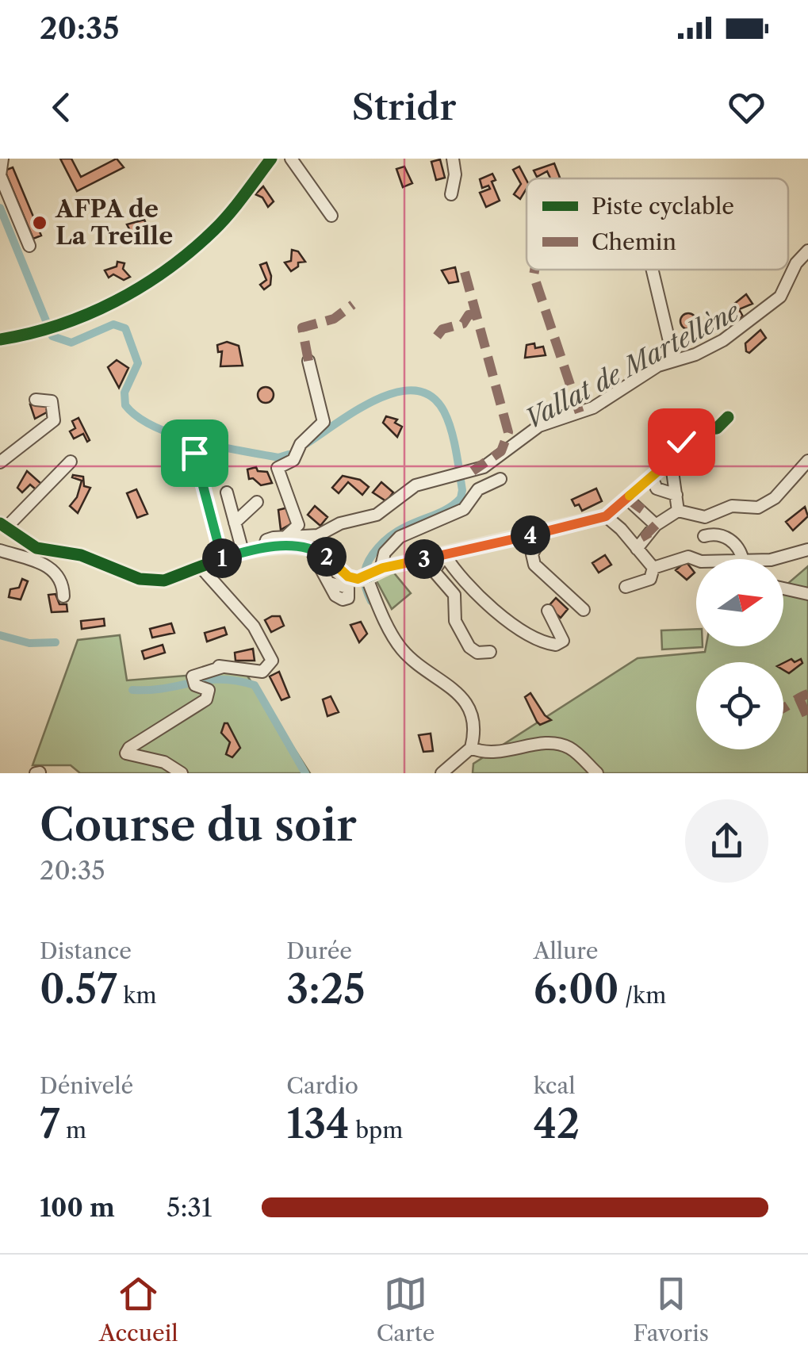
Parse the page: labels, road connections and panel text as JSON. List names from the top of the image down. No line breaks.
{"water":["Vallat de Martellène"],"places":["AFPA de La Treille"],"legend":["Piste cyclable","Chemin"],"north":"right","page":{"status":"20:35","header":"Stridr","pins":["4","2","1","3"],"heading":["Course du soir","20:35"],"stats":[["Distance","0.57 km"],["Durée","3:25"],["Allure","6:00 /km"],["Dénivelé","7 m"],["Cardio","134 bpm"],["kcal","42"]],"list":[{"name":"100 m","note":"5:31"}],"tabs":["Accueil","Carte","Favoris"]}}
